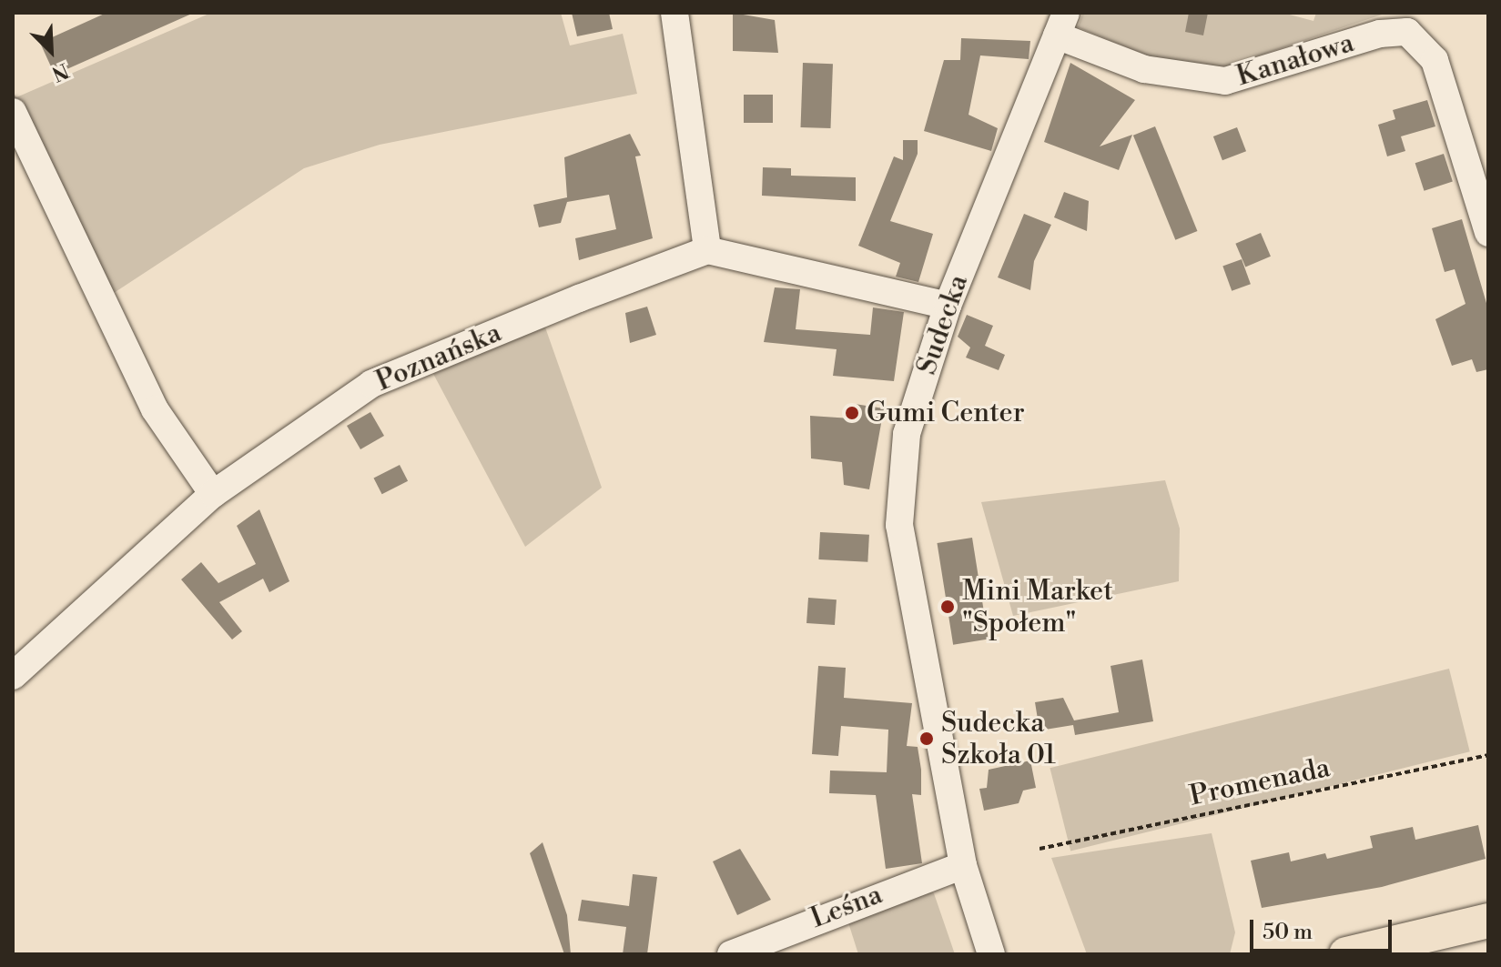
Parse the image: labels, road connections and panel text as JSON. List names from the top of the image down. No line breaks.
{"streets":{"street":["Kanałowa","Sudecka","Poznańska","Leśna"],"path":["Promenada"]},"crossings":[["Kanałowa","Sudecka"],["Sudecka","Leśna"]],"places":["Gumi Center","Mini Market \"Społem\"","Sudecka Szkoła 01"],"scale_bar":"50 m","north":"bottom right"}
